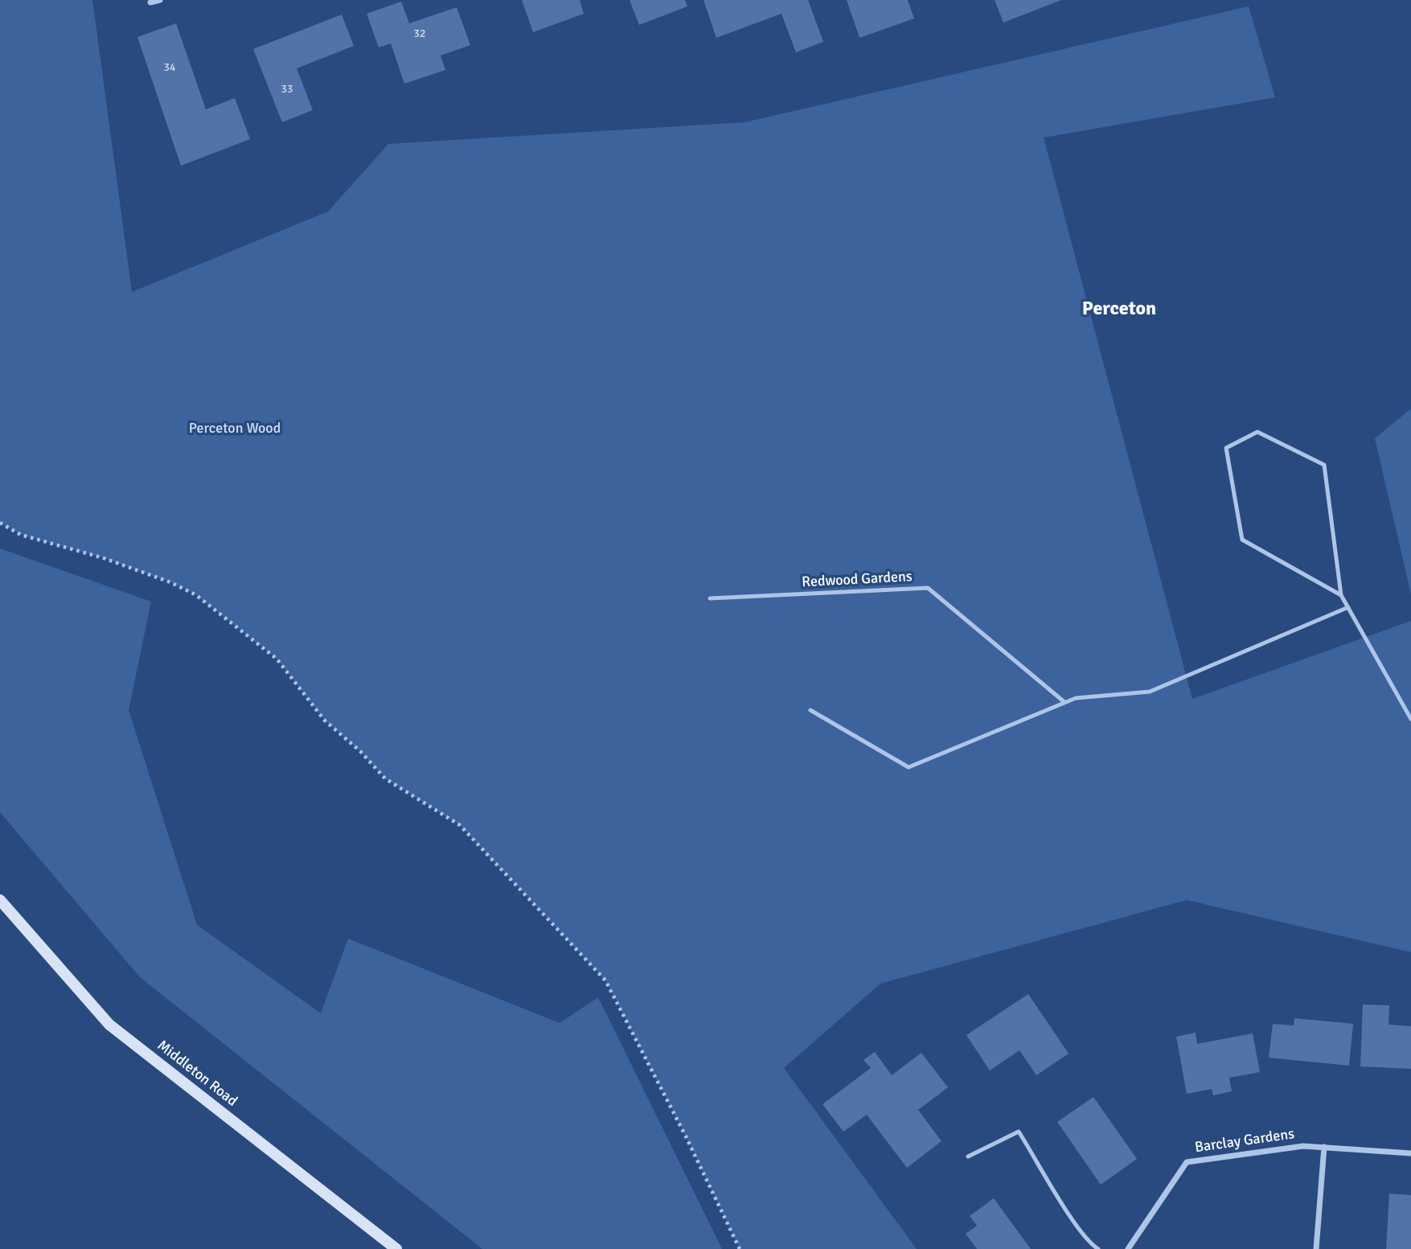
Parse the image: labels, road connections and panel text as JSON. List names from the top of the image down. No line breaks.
{"streets":{"main road":["Middleton Road"],"street":["Barclay Gardens"],"lane":["Redwood Gardens"]},"districts":["Perceton"],"parks":["Perceton Wood"],"house_numbers":["32","34","33"]}
